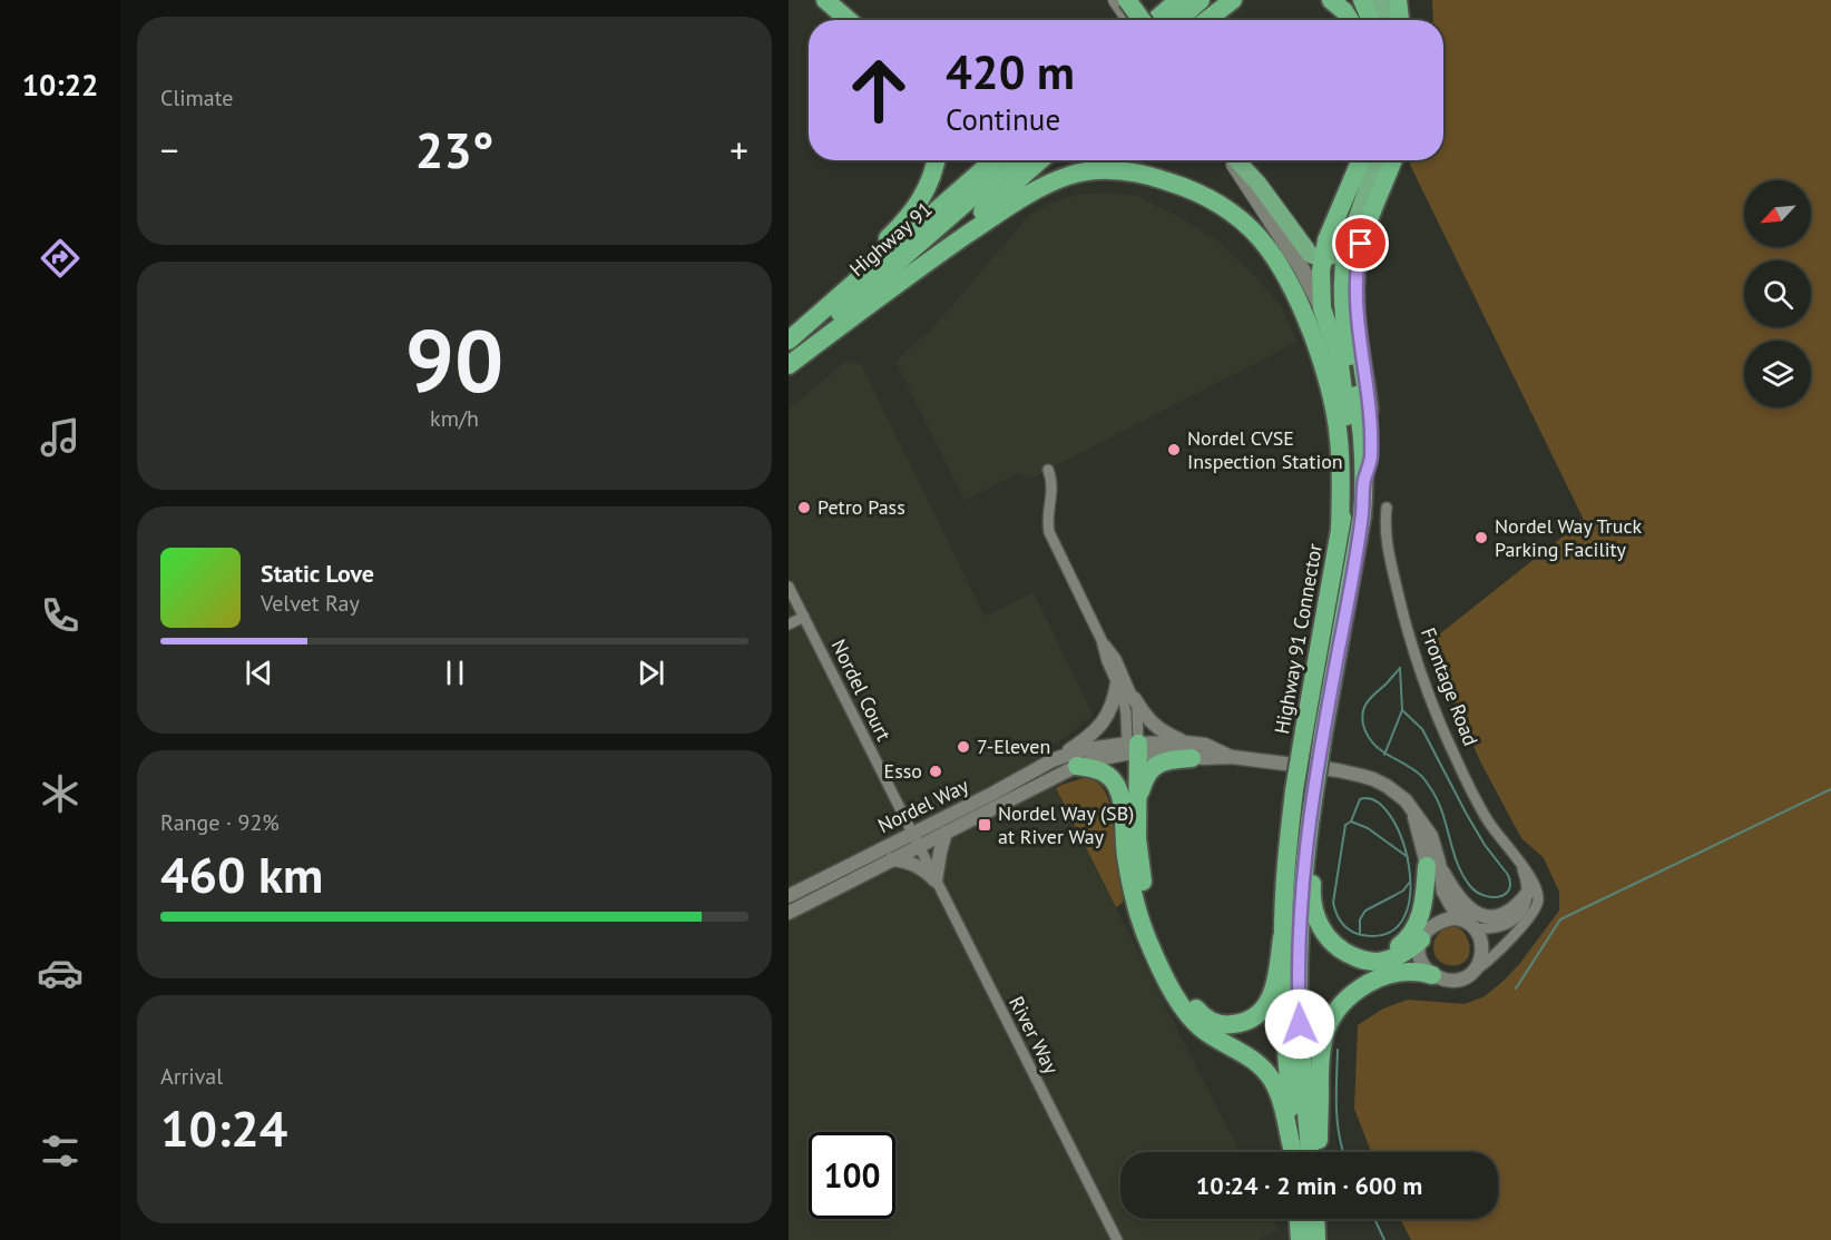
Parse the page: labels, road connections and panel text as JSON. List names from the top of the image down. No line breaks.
{"streets":{"highway":["Highway 91","Highway 91 Connector"],"street":["Frontage Road","Nordel Court","Nordel Way","River Way"]},"crossings":[["Frontage Road","Nordel Way"],["Nordel Court","Nordel Way"],["Nordel Court","River Way"],["Nordel Way","River Way"]],"places":{"other":["Nordel CVSE Inspection Station","Petro Pass","Nordel Way Truck Parking Facility","7-Eleven","Esso"],"transit":["Nordel Way (SB) at River Way"]},"north":"bottom left","page":{"tabs":"10:22","tile":["Climate",["90","km/h"],["Range · 92%","460 km"],["Arrival","10:24"]],"turn":["420 m","Continue"],"heat":["−","23°","+"],"song":["Static Love","Velvet Ray"],"limit":"100","trip":"10:24 · 2 min · 600 m"}}
